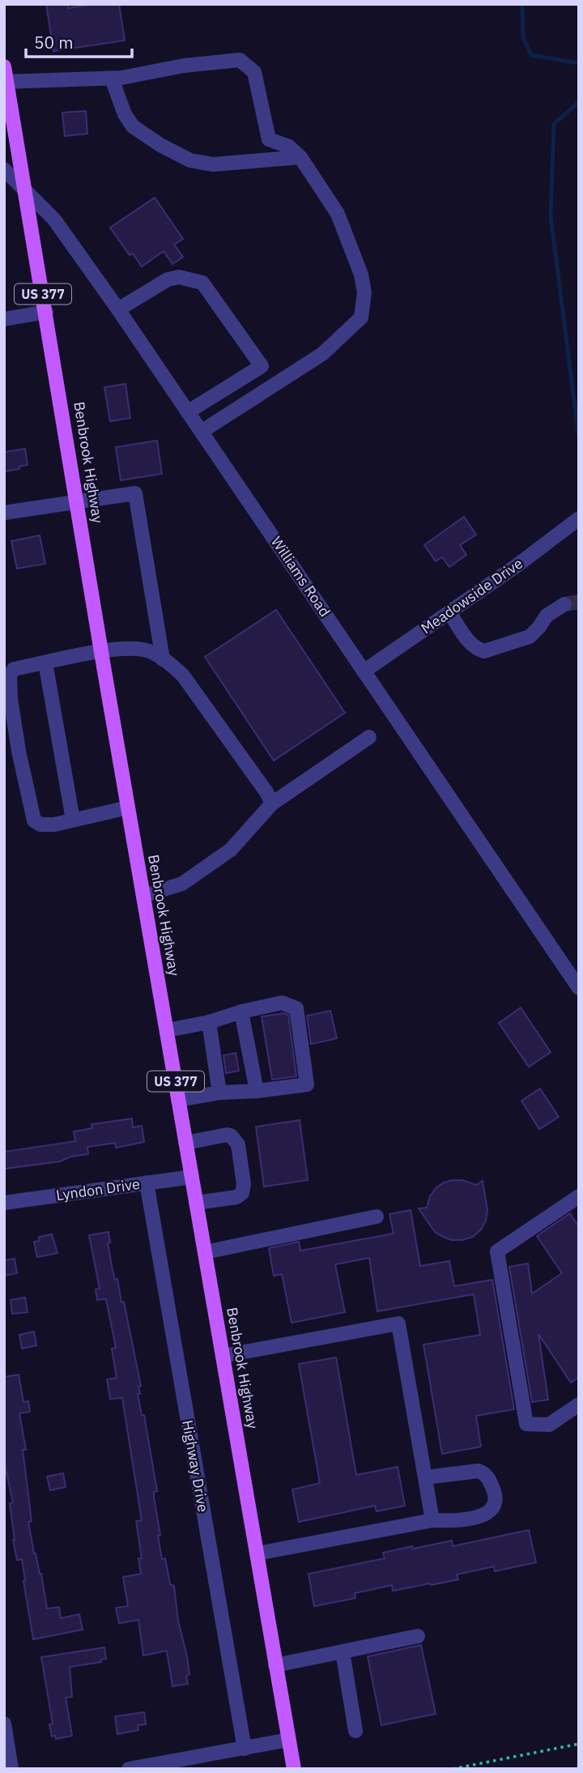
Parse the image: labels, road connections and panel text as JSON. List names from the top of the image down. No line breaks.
{"streets":{"main road":["US 377","Benbrook Highway"],"street":["Williams Road","Meadowside Drive","Lyndon Drive","Highway Drive"]},"crossings":[["Benbrook Highway","Williams Road"],["Benbrook Highway","Lyndon Drive"],["Williams Road","Meadowside Drive"],["Lyndon Drive","Highway Drive"]],"scale_bar":"50 m"}
